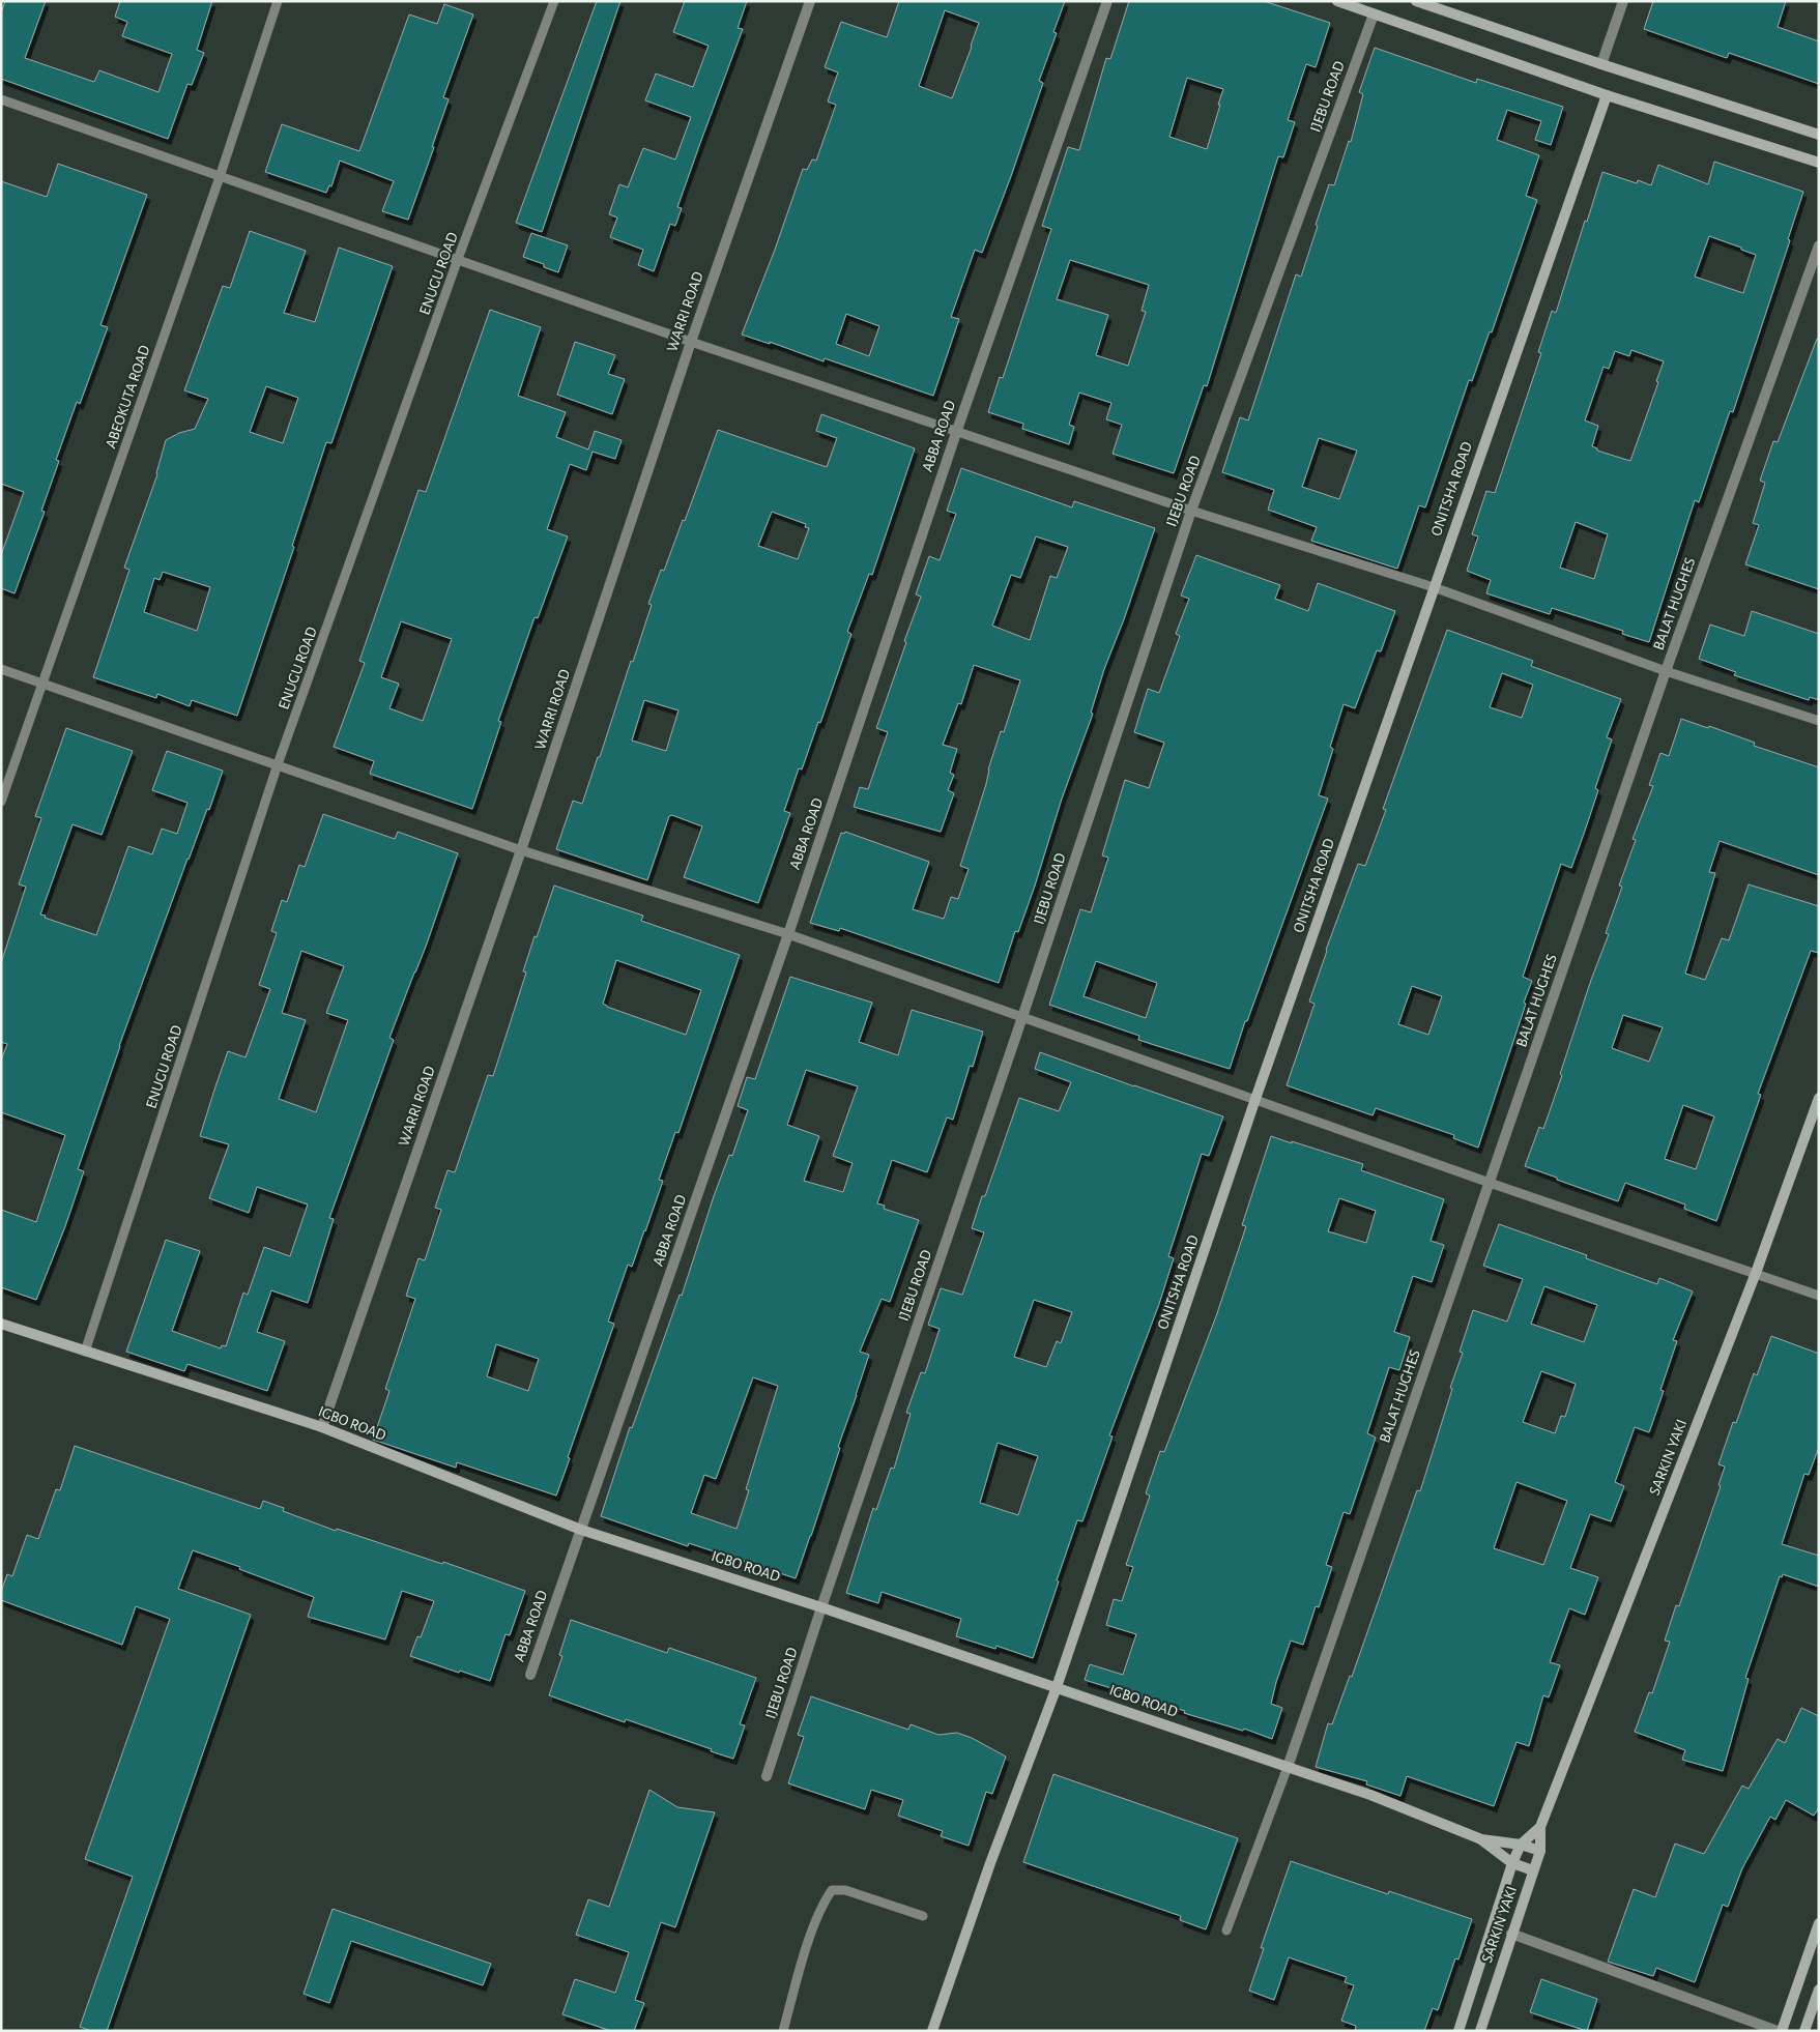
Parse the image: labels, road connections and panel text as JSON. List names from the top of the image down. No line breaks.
{"streets":{"street":["IJEBU ROAD","WARRI ROAD","ABBA ROAD","ONITSHA ROAD","BALAT HUGHES","IGBO ROAD","SARKIN YAKI"],"lane":["ENUGU ROAD","ABEOKUTA ROAD"]},"crossings":[["IJEBU ROAD","IGBO ROAD"],["ENUGU ROAD","IGBO ROAD"],["WARRI ROAD","IGBO ROAD"],["ABBA ROAD","IGBO ROAD"],["ONITSHA ROAD","IGBO ROAD"],["BALAT HUGHES","IGBO ROAD"],["IGBO ROAD","SARKIN YAKI"]]}
